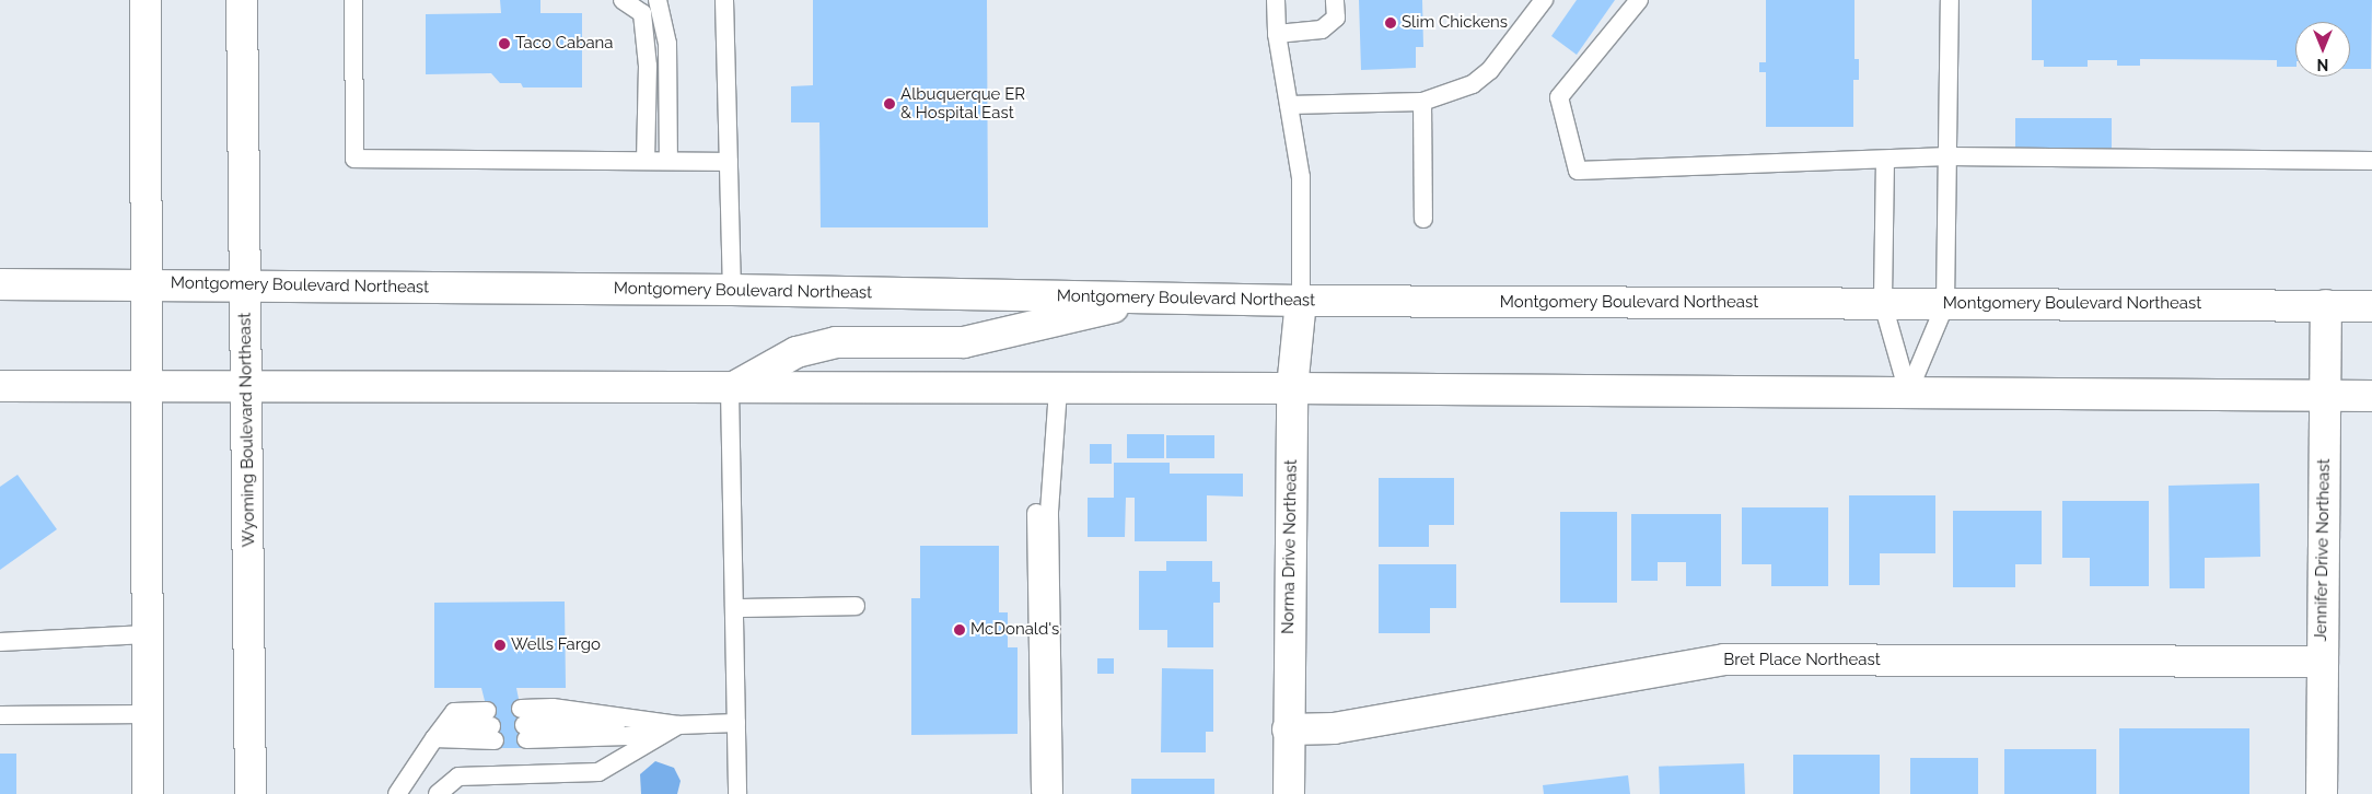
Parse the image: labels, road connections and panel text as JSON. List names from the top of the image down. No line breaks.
{"streets":{"main road":["Montgomery Boulevard Northeast","Wyoming Boulevard Northeast","Norma Drive Northeast","Jennifer Drive Northeast","Bret Place Northeast"]},"crossings":[["Montgomery Boulevard Northeast","Wyoming Boulevard Northeast"],["Montgomery Boulevard Northeast","Norma Drive Northeast"],["Montgomery Boulevard Northeast","Jennifer Drive Northeast"],["Norma Drive Northeast","Bret Place Northeast"],["Jennifer Drive Northeast","Bret Place Northeast"]],"places":["Slim Chickens","Taco Cabana","Albuquerque ER & Hospital East","McDonald's","Wells Fargo"],"north":"bottom"}
